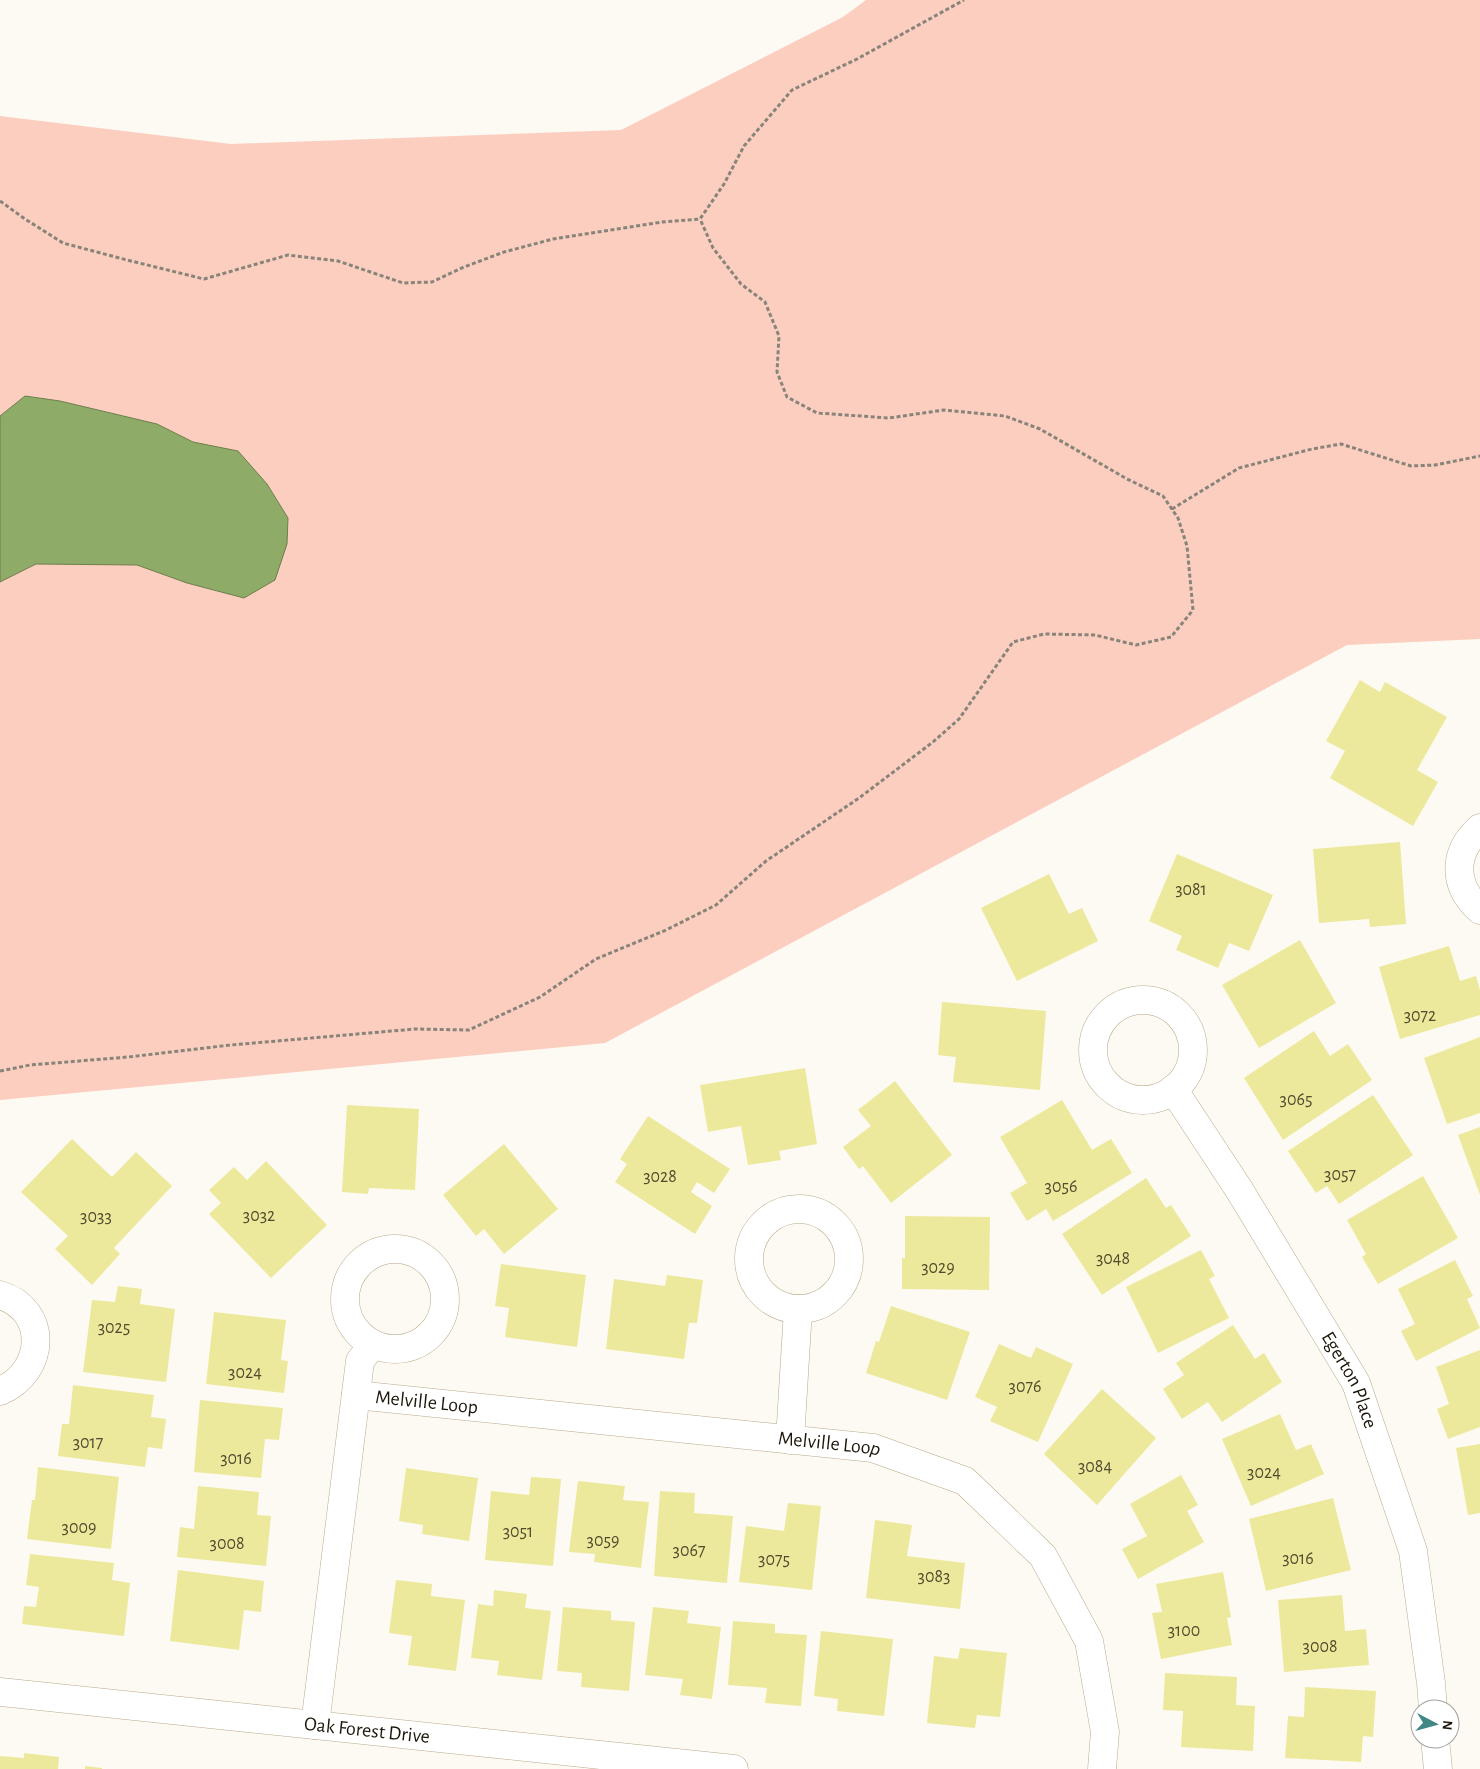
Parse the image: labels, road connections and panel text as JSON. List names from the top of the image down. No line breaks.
{"streets":{"street":["Egerton Place","Melville Loop","Oak Forest Drive"]},"crossings":[["Melville Loop","Oak Forest Drive"]],"house_numbers":["3081","3072","3065","3057","3028","3056","3032","3033","3048","3029","3025","3024","3076","3017","3016","3084","3024","3009","3051","3059","3008","3067","3016","3075","3083","3100","3008"],"north":"right"}
